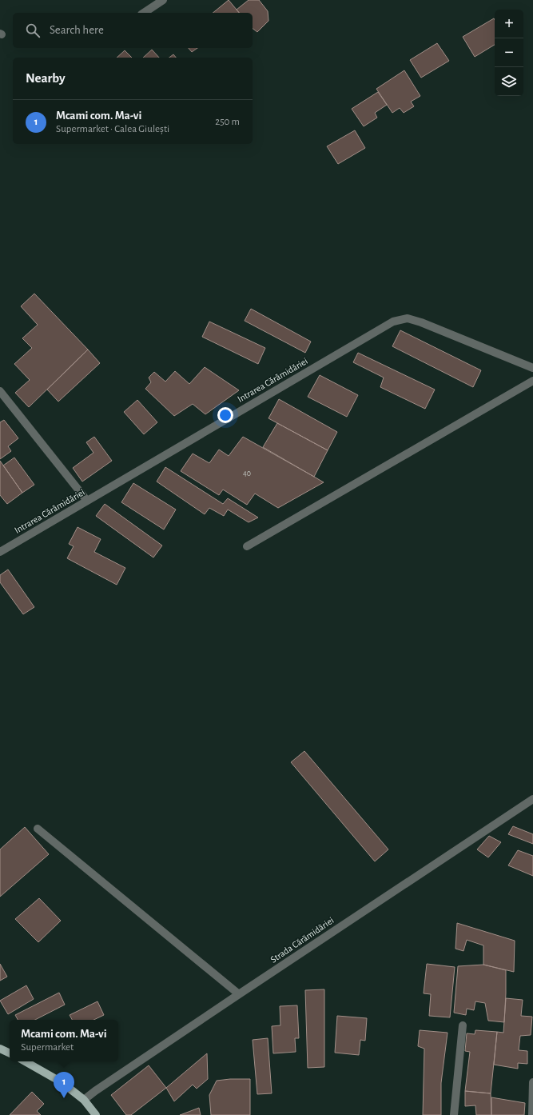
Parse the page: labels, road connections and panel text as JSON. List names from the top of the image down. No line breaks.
{"streets":{"street":["Intrarea Cărămidăriei","Strada Cărămidăriei"]},"house_numbers":["40"],"page":{"map_buttons":["+","−"],"search":"Search here","heading":"Nearby","list":[{"mark":"1","name":"Mcami com. Ma-vi","note":"Supermarket · Calea Giulești","value":"250 m"}],"popup":["Mcami com. Ma-vi","Supermarket"],"pins":"1"}}
